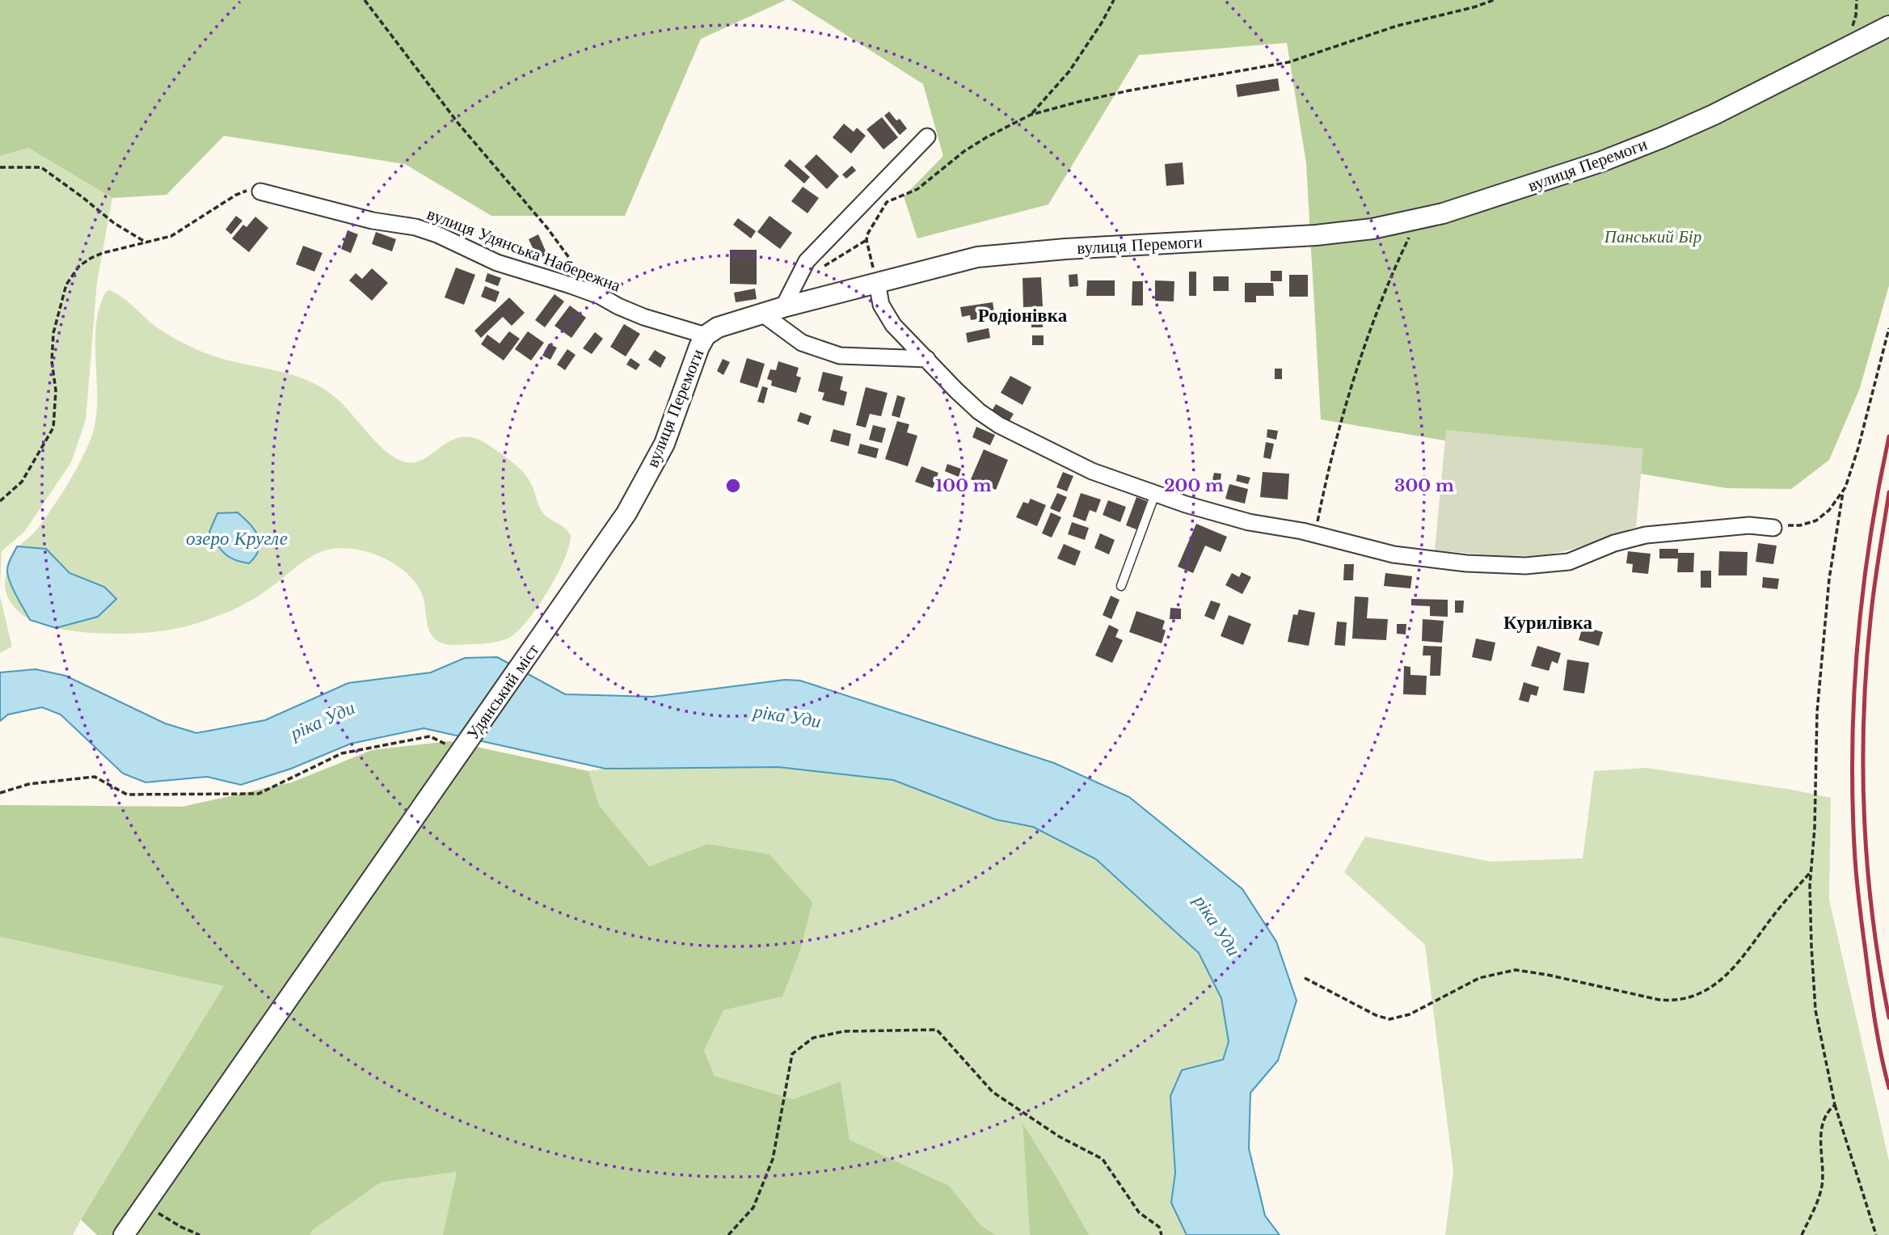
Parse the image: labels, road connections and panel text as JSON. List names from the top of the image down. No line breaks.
{"streets":{"street":["вулиця Перемоги","вулиця Удянська Набережна","Удянський міст"]},"crossings":[["вулиця Перемоги","вулиця Удянська Набережна"],["вулиця Перемоги","Удянський міст"]],"districts":["Родіонівка","Курилівка"],"water":["озеро Кругле","ріка Уди"],"parks":["Панський Бір"],"rings":["100 m","200 m","300 m"]}
